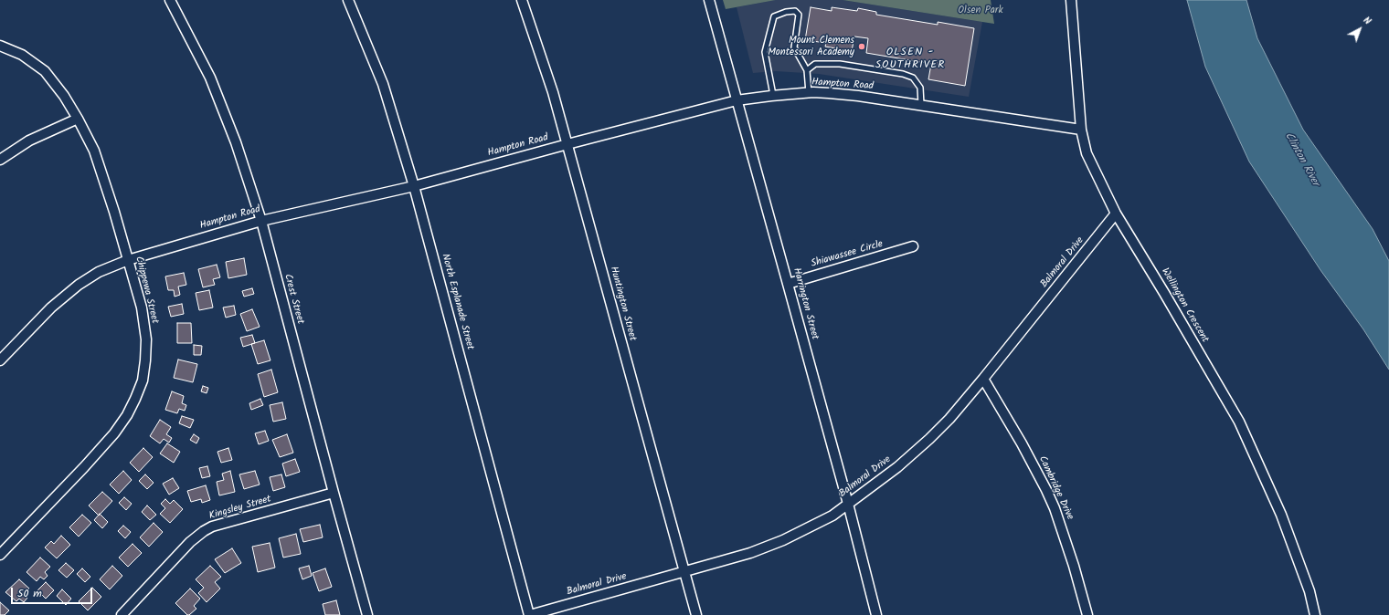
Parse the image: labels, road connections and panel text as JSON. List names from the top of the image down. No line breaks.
{"streets":{"street":["Hampton Road","Shiawassee Circle","Balmoral Drive","Chippewa Street","Crest Street","North Esplanade Street","Huntington Street","Harrington Street","Wellington Crescent","Cambridge Drive","Kingsley Street"]},"crossings":[["Hampton Road","Chippewa Street"],["Hampton Road","Crest Street"],["Hampton Road","North Esplanade Street"],["Hampton Road","Huntington Street"],["Hampton Road","Harrington Street"],["Hampton Road","Wellington Crescent"],["Shiawassee Circle","Harrington Street"],["Balmoral Drive","North Esplanade Street"],["Balmoral Drive","Huntington Street"],["Balmoral Drive","Harrington Street"],["Balmoral Drive","Wellington Crescent"],["Balmoral Drive","Cambridge Drive"],["Crest Street","Kingsley Street"]],"districts":["OLSEN - SOUTHRIVER"],"water":["Clinton River"],"parks":["Olsen Park"],"places":["Mount Clemens Montessori Academy"],"scale_bar":"50 m","north":"top right"}
